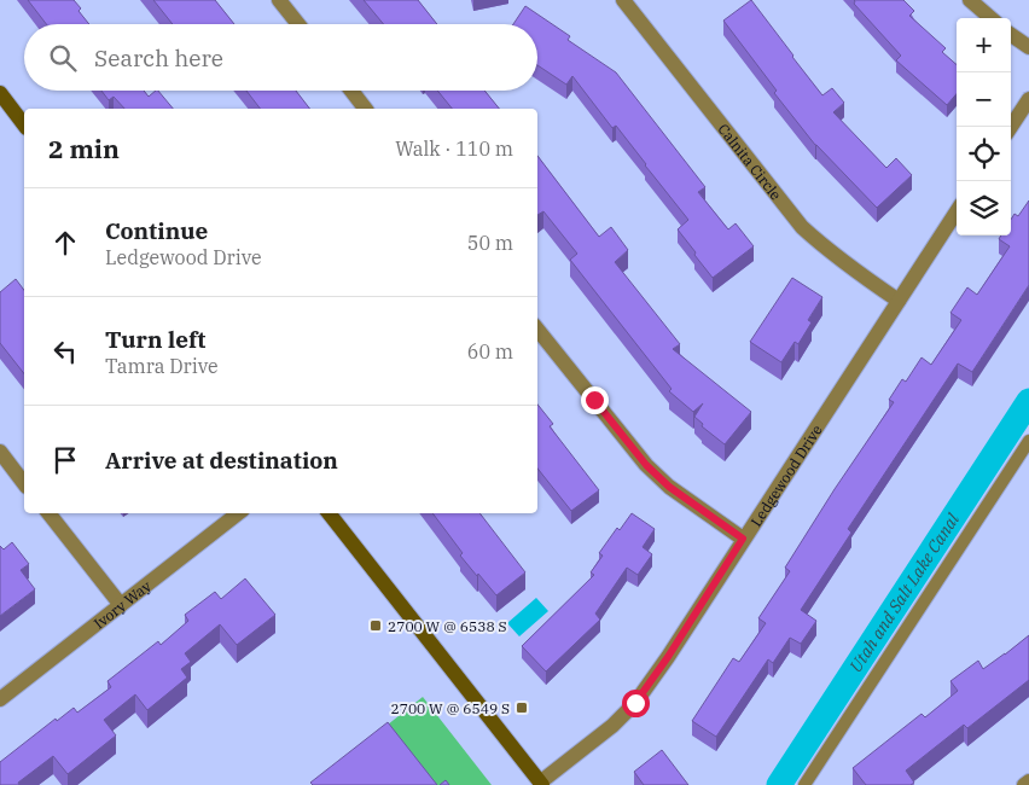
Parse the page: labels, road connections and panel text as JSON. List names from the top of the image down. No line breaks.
{"streets":{"street":["Calnita Circle","Ledgewood Drive","Ivory Way"]},"crossings":[["Calnita Circle","Ledgewood Drive"]],"water":["Utah and Salt Lake Canal"],"places":{"transit":["2700 W @ 6538 S","2700 W @ 6549 S"]},"page":{"map_buttons":["+","−"],"search":"Search here","heading":["2 min","Walk · 110 m"],"list":[["Continue","Ledgewood Drive","50 m"],["Turn left","Tamra Drive","60 m"],"Arrive at destination"]}}
